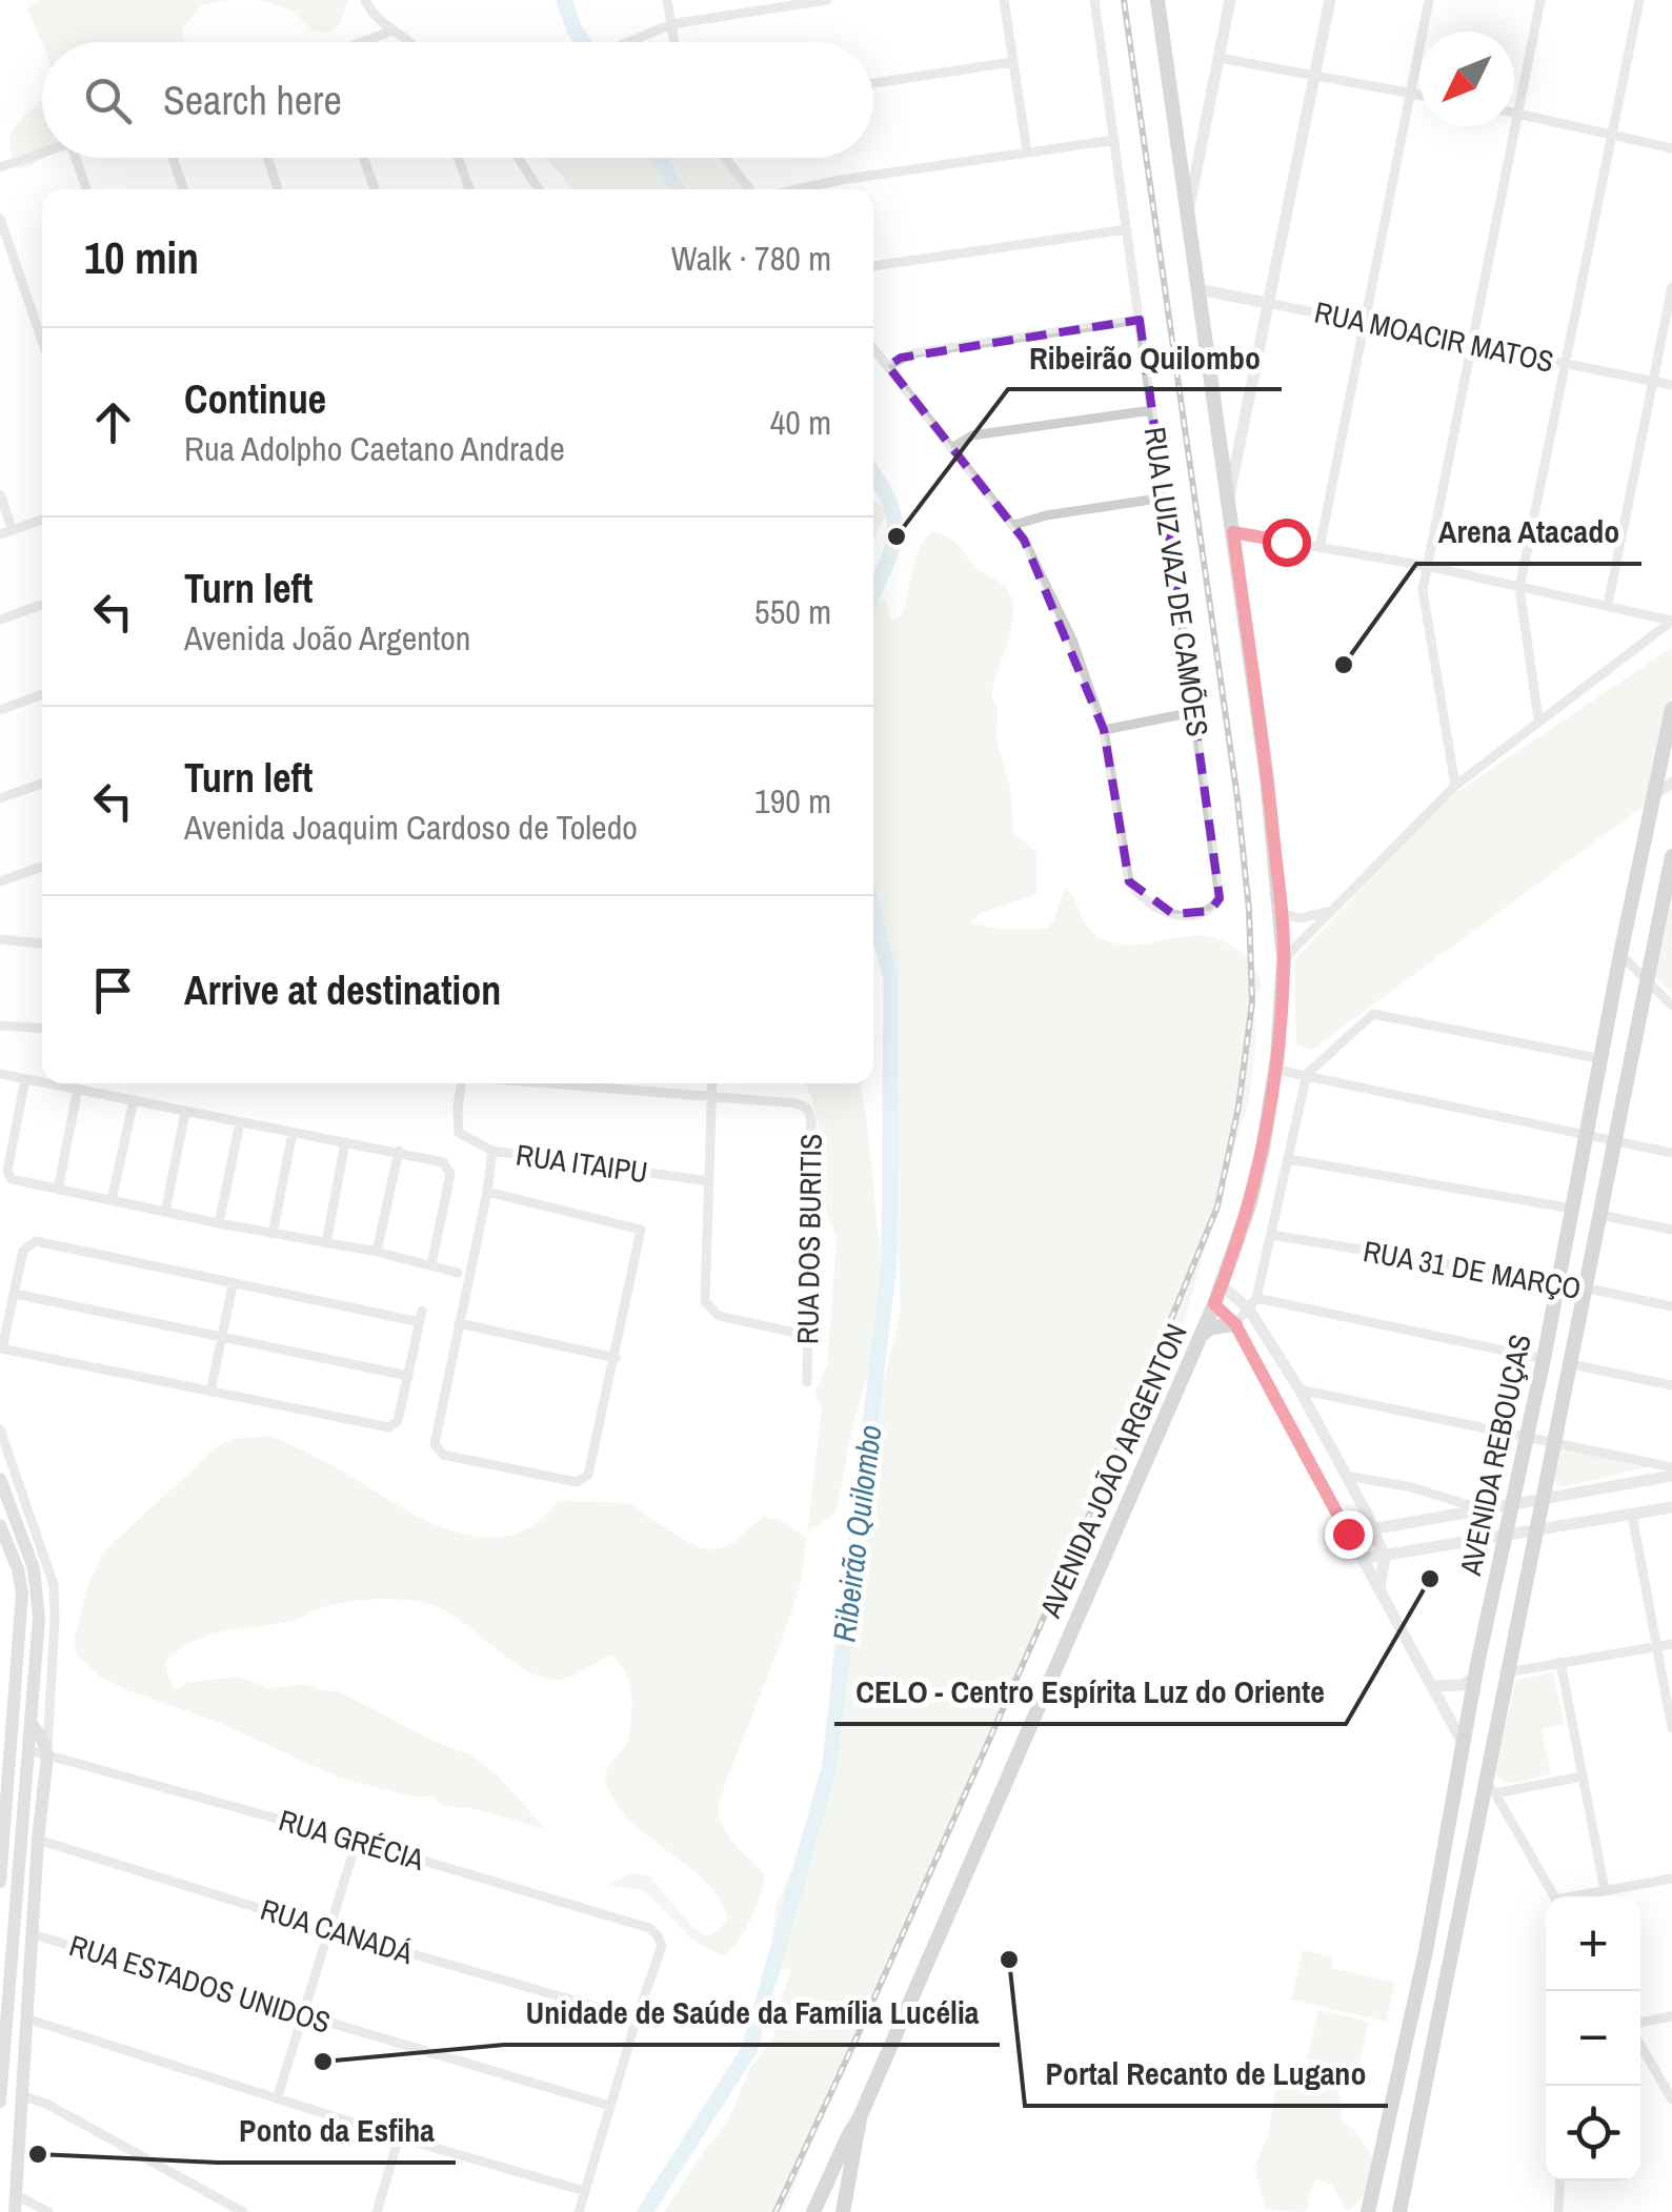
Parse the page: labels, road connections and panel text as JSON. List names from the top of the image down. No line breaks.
{"streets":{"main road":["AVENIDA REBOUÇAS","AVENIDA JOÃO ARGENTON"],"street":["RUA MOACIR MATOS","RUA LUIZ VAZ DE CAMÕES","RUA ITAIPU","RUA DOS BURITIS","RUA 31 DE MARÇO","RUA GRÉCIA","RUA CANADÁ","RUA ESTADOS UNIDOS"]},"crossings":[["RUA MOACIR MATOS","AVENIDA JOÃO ARGENTON"],["RUA 31 DE MARÇO","AVENIDA REBOUÇAS"],["RUA GRÉCIA","RUA CANADÁ"]],"water":["Ribeirão Quilombo"],"places":["Ribeirão Quilombo","Arena Atacado","CELO - Centro Espírita Luz do Oriente","Portal Recanto de Lugano","Unidade de Saúde da Família Lucélia","Ponto da Esfiha"],"north":"bottom left","page":{"search":"Search here","heading":["10 min","Walk · 780 m"],"list":[["Continue","Rua Adolpho Caetano Andrade","40 m"],["Turn left","Avenida João Argenton","550 m"],["Turn left","Avenida Joaquim Cardoso de Toledo","190 m"],"Arrive at destination"],"map_buttons":["+","−"]}}
